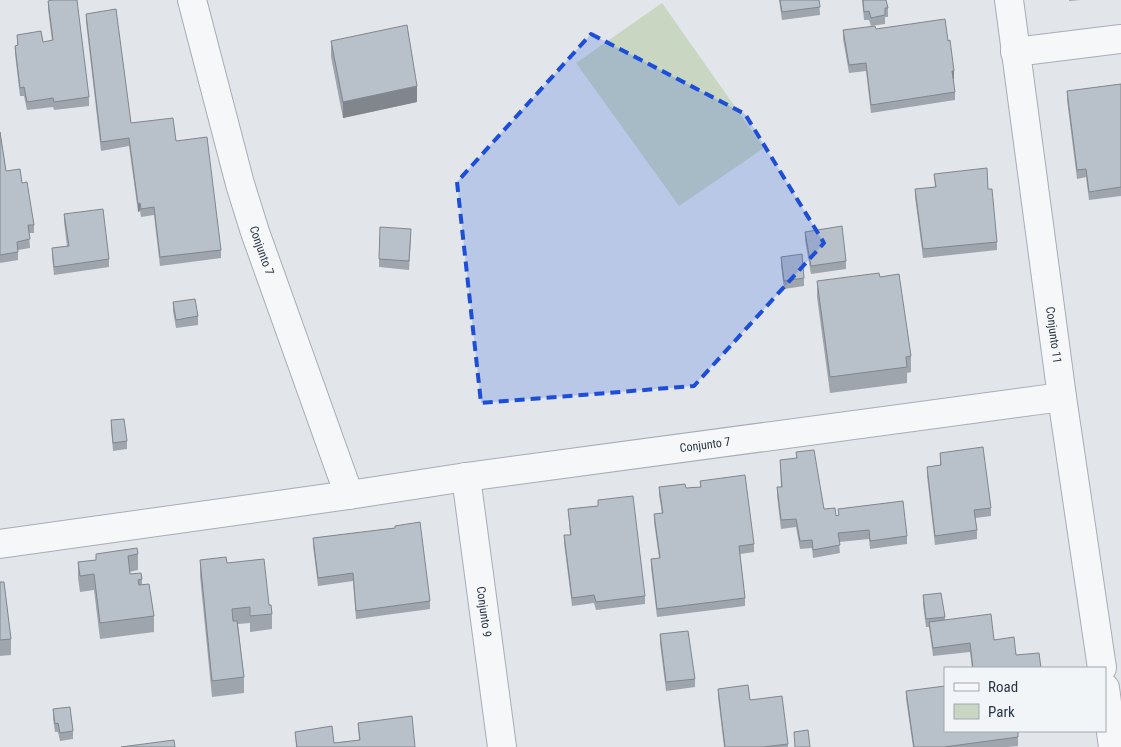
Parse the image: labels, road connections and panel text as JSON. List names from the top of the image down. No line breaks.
{"streets":{"street":["Conjunto 7","Conjunto 11","Conjunto 9"]},"crossings":[["Conjunto 7","Conjunto 11"],["Conjunto 7","Conjunto 9"]],"legend":["Road","Park"]}
